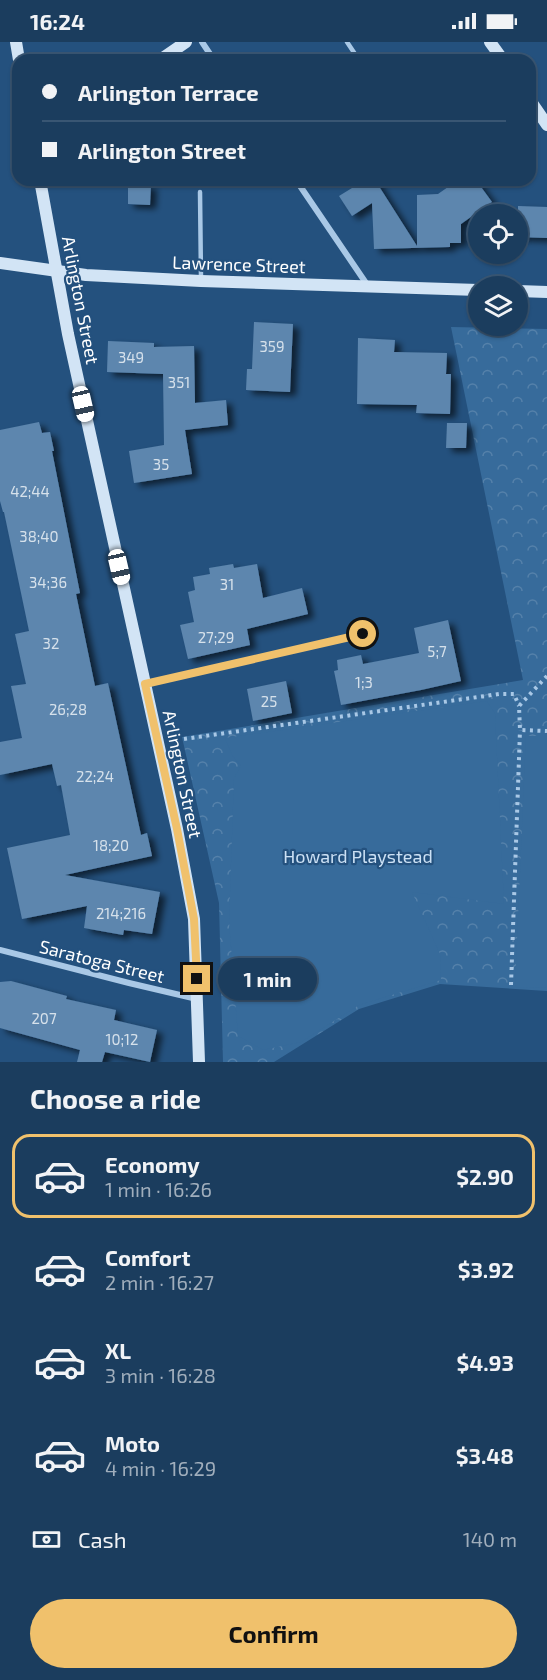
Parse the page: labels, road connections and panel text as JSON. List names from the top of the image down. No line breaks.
{"streets":{"street":["Lawrence Street","Arlington Street","Saratoga Street"]},"crossings":[["Lawrence Street","Arlington Street"],["Arlington Street","Saratoga Street"]],"parks":["Howard Playstead"],"house_numbers":["359","349","351","35","42;44","38;40","34;36","31","27;29","32","5;7","1;3","25","26;28","22;24","18;20","214;216","207","10;12"],"page":{"status":"16:24","banner":["Arlington Terrace","Arlington Street"],"bubble":"1 min","heading":"Choose a ride","list":[{"name":"Economy","note":"1 min · 16:26","value":"$2.90"},{"name":"Comfort","note":"2 min · 16:27","value":"$3.92"},{"name":"XL","note":"3 min · 16:28","value":"$4.93"},{"name":"Moto","note":"4 min · 16:29","value":"$3.48"}],"pay":["Cash","140 m"],"buttons":"Confirm"}}
